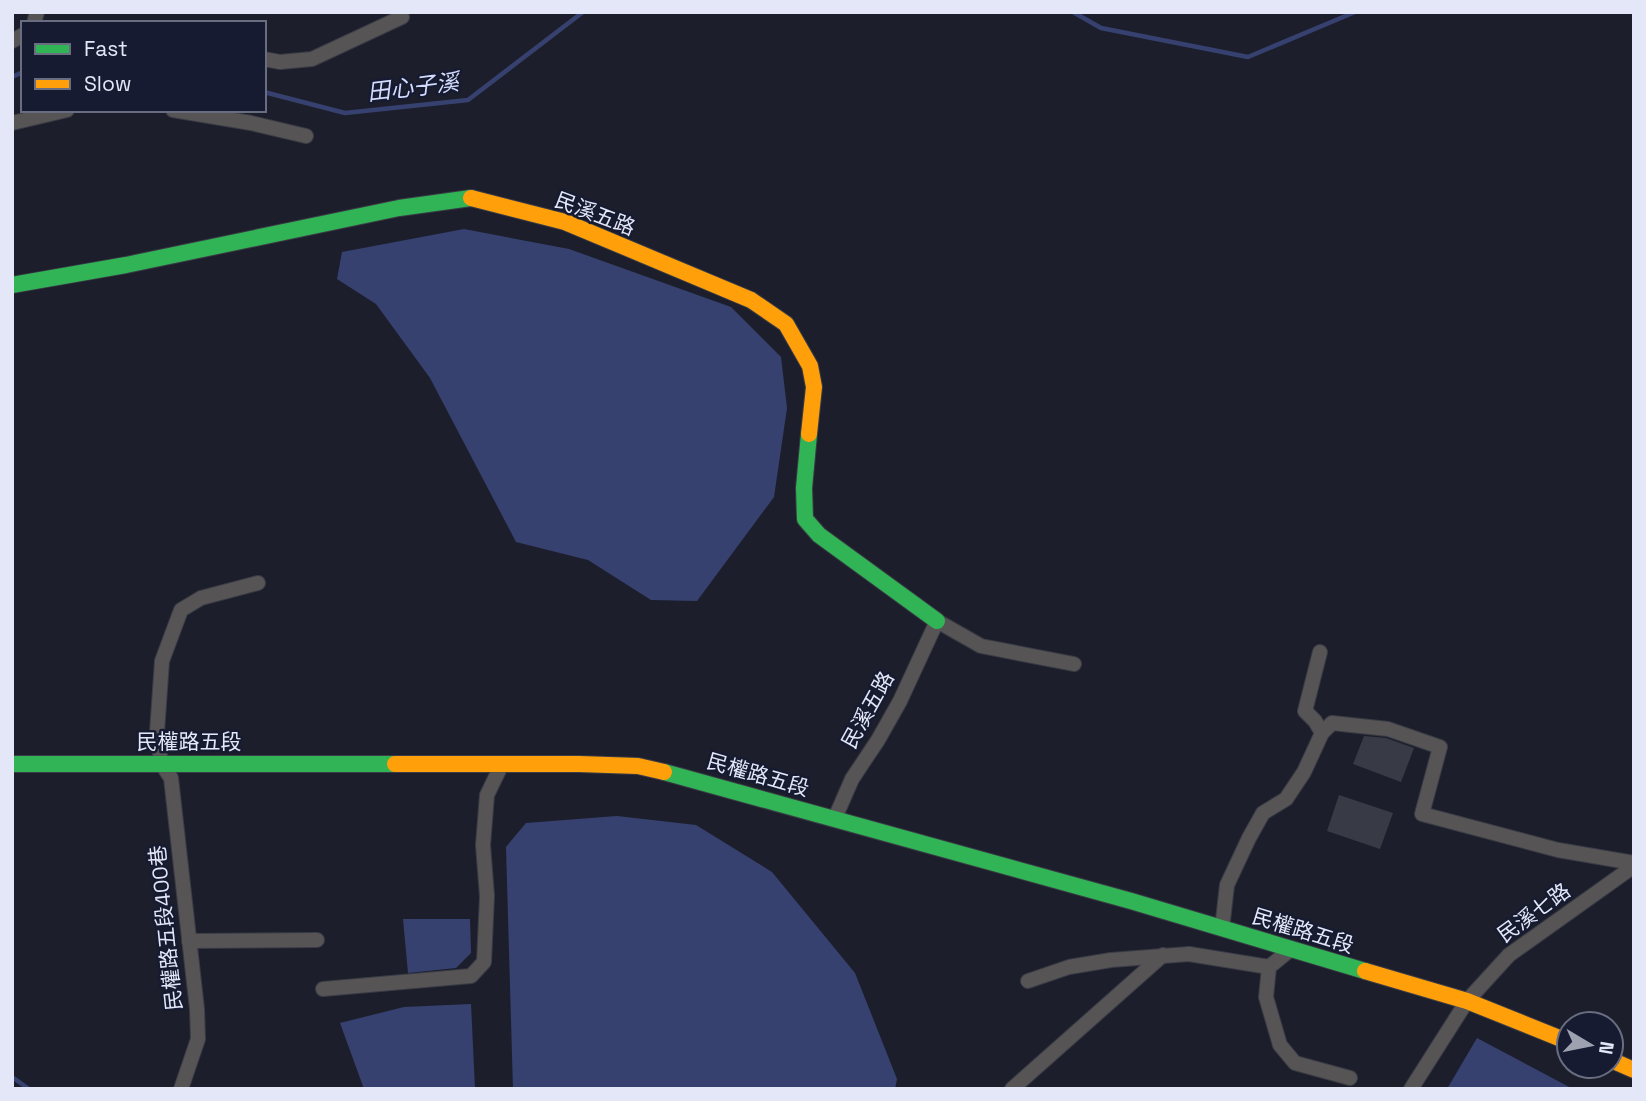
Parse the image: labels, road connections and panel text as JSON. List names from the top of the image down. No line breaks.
{"streets":{"street":["民溪五路","民權路五段","民溪七路","民權路五段400巷"]},"crossings":[["民溪五路","民權路五段"],["民權路五段","民溪七路"],["民權路五段","民權路五段400巷"]],"water":["田心子溪"],"legend":["Fast","Slow"],"north":"right"}
